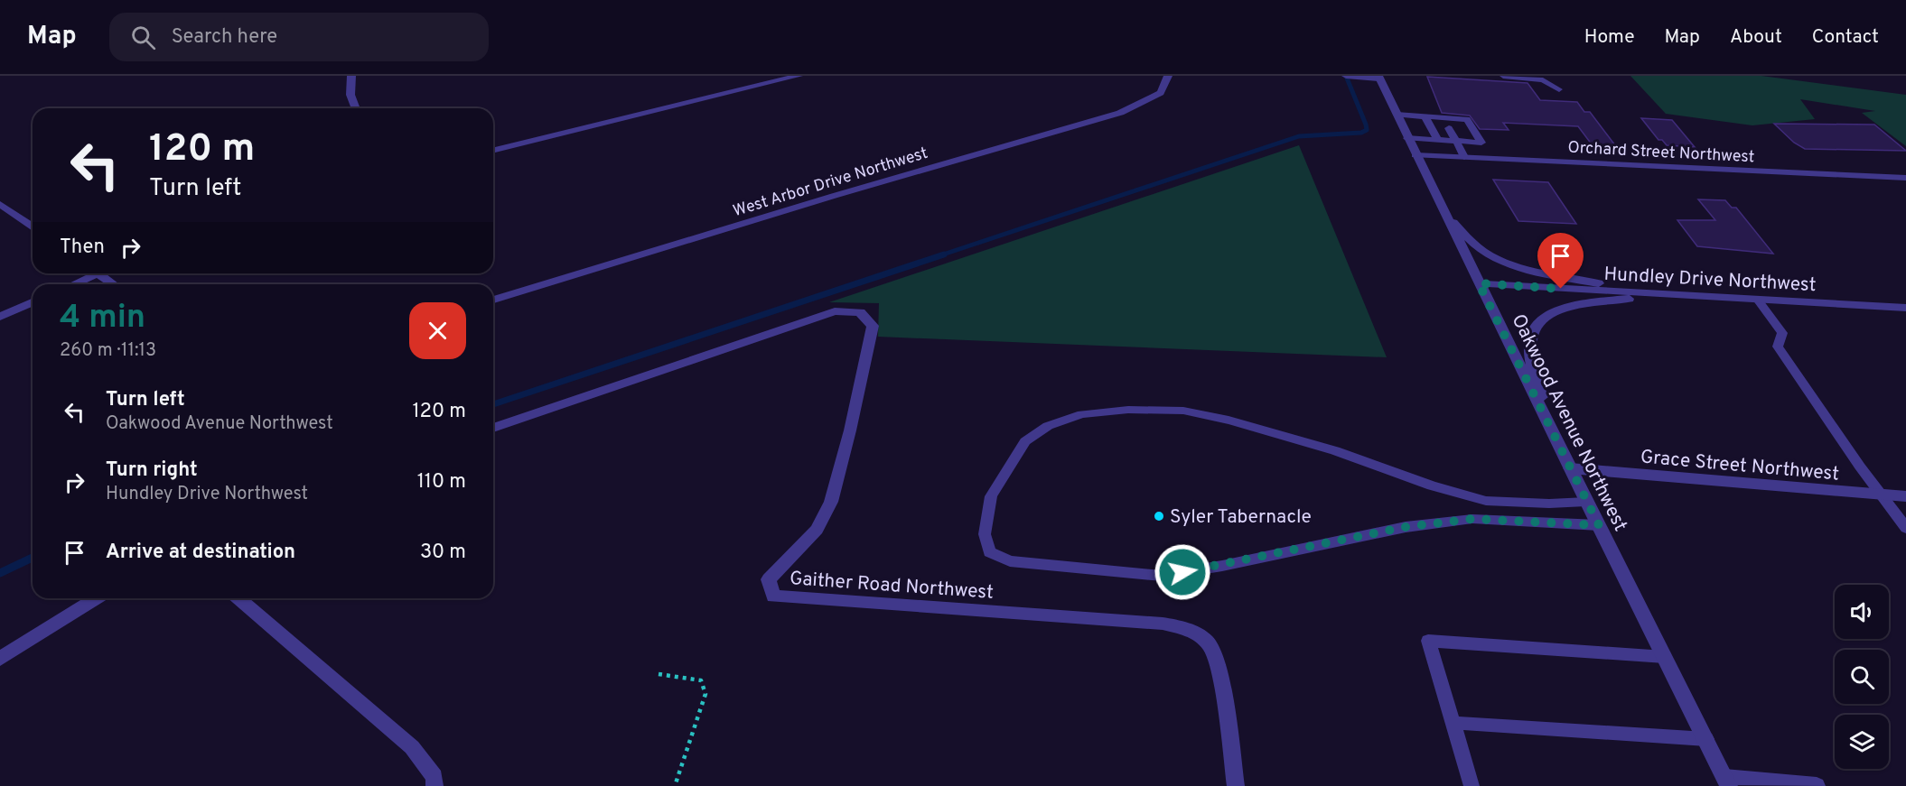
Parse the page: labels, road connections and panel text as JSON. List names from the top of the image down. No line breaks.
{"streets":{"street":["Orchard Street Northwest","West Arbor Drive Northwest","Hundley Drive Northwest","Oakwood Avenue Northwest","Grace Street Northwest","Gaither Road Northwest"]},"crossings":[["Orchard Street Northwest","Oakwood Avenue Northwest"],["Hundley Drive Northwest","Oakwood Avenue Northwest"],["Oakwood Avenue Northwest","Grace Street Northwest"]],"places":["Syler Tabernacle"],"page":{"header":"Map","search":"Search here","nav":["Home","Map","About","Contact"],"turn":["120 m","Turn left"],"then":"Then","heading":["4 min","260 m · 11:13"],"list":[{"name":"Turn left","note":"Oakwood Avenue Northwest","value":"120 m"},{"name":"Turn right","note":"Hundley Drive Northwest","value":"110 m"},{"name":"Arrive at destination","value":"30 m"}]}}
